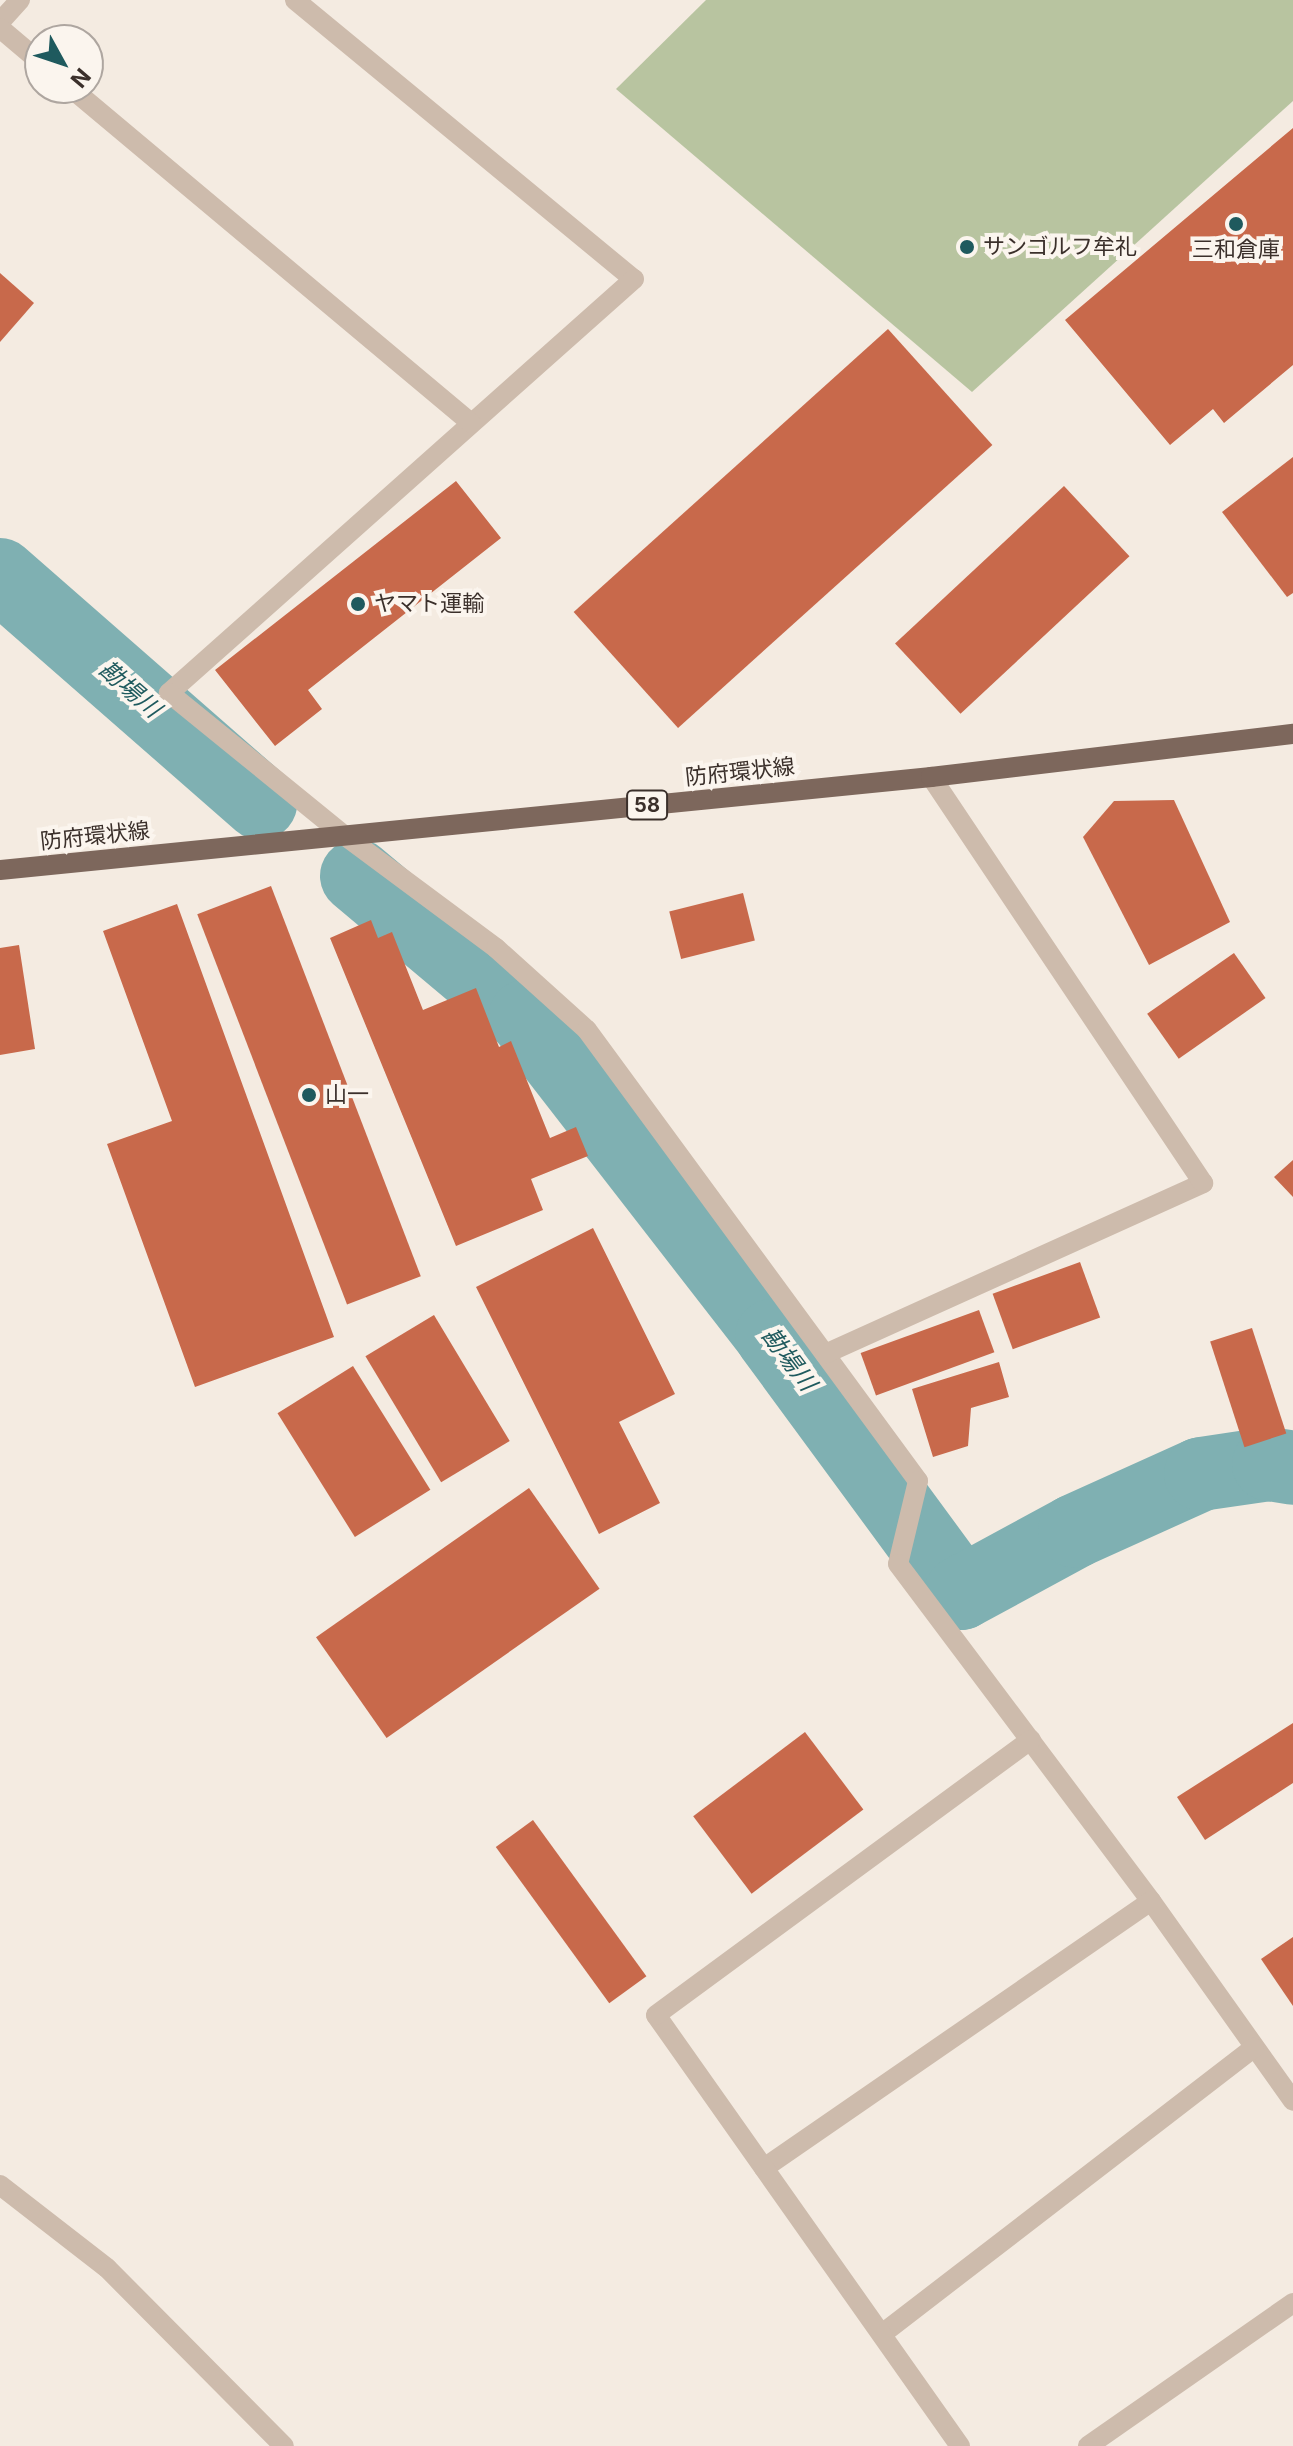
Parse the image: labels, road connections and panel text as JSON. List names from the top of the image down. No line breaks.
{"streets":{"main road":["防府環状線","58"]},"water":["勘場川"],"places":["三和倉庫","サンゴルフ牟礼","ヤマト運輸","山一"],"north":"bottom right"}
